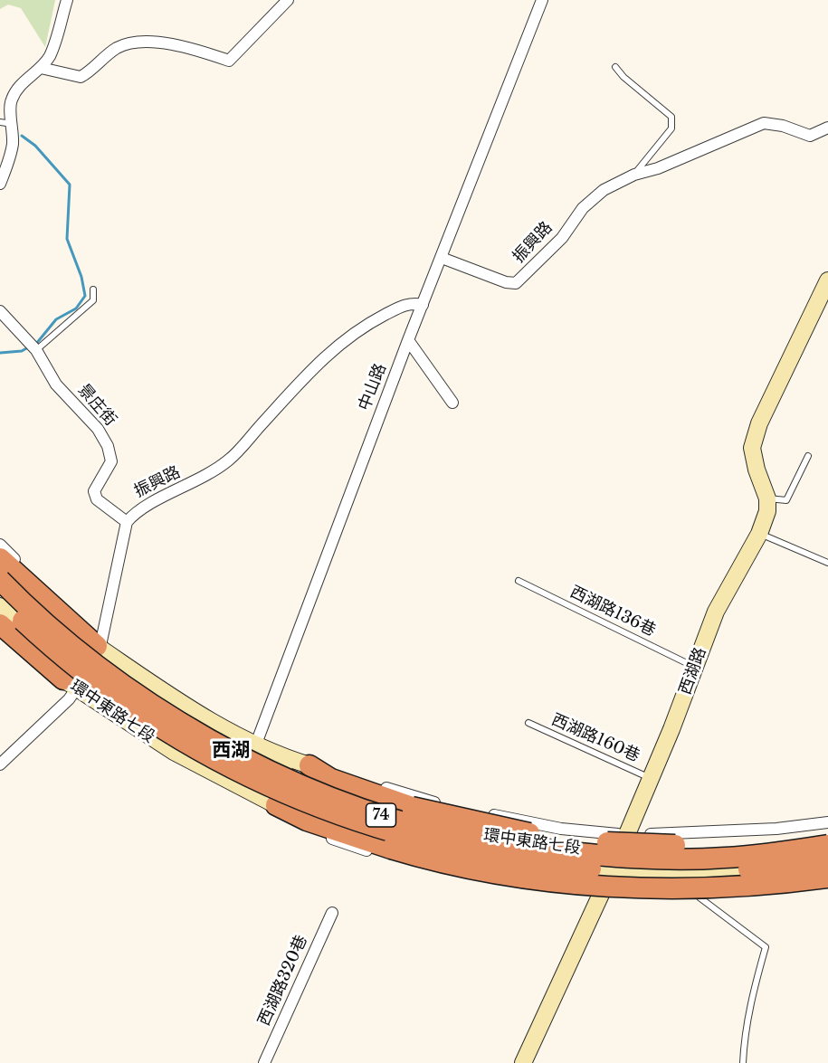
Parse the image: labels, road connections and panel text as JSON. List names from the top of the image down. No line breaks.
{"streets":{"highway":["74"],"street":["振興路","中山路","景庄街","西湖路","環中東路七段","西湖路320巷"],"lane":["西湖路136巷","西湖路160巷"]},"crossings":[["振興路","中山路"],["振興路","景庄街"],["中山路","環中東路七段"],["西湖路136巷","西湖路"],["西湖路","環中東路七段"],["西湖路","西湖路160巷"],["環中東路七段","74"]],"districts":["西湖"]}
